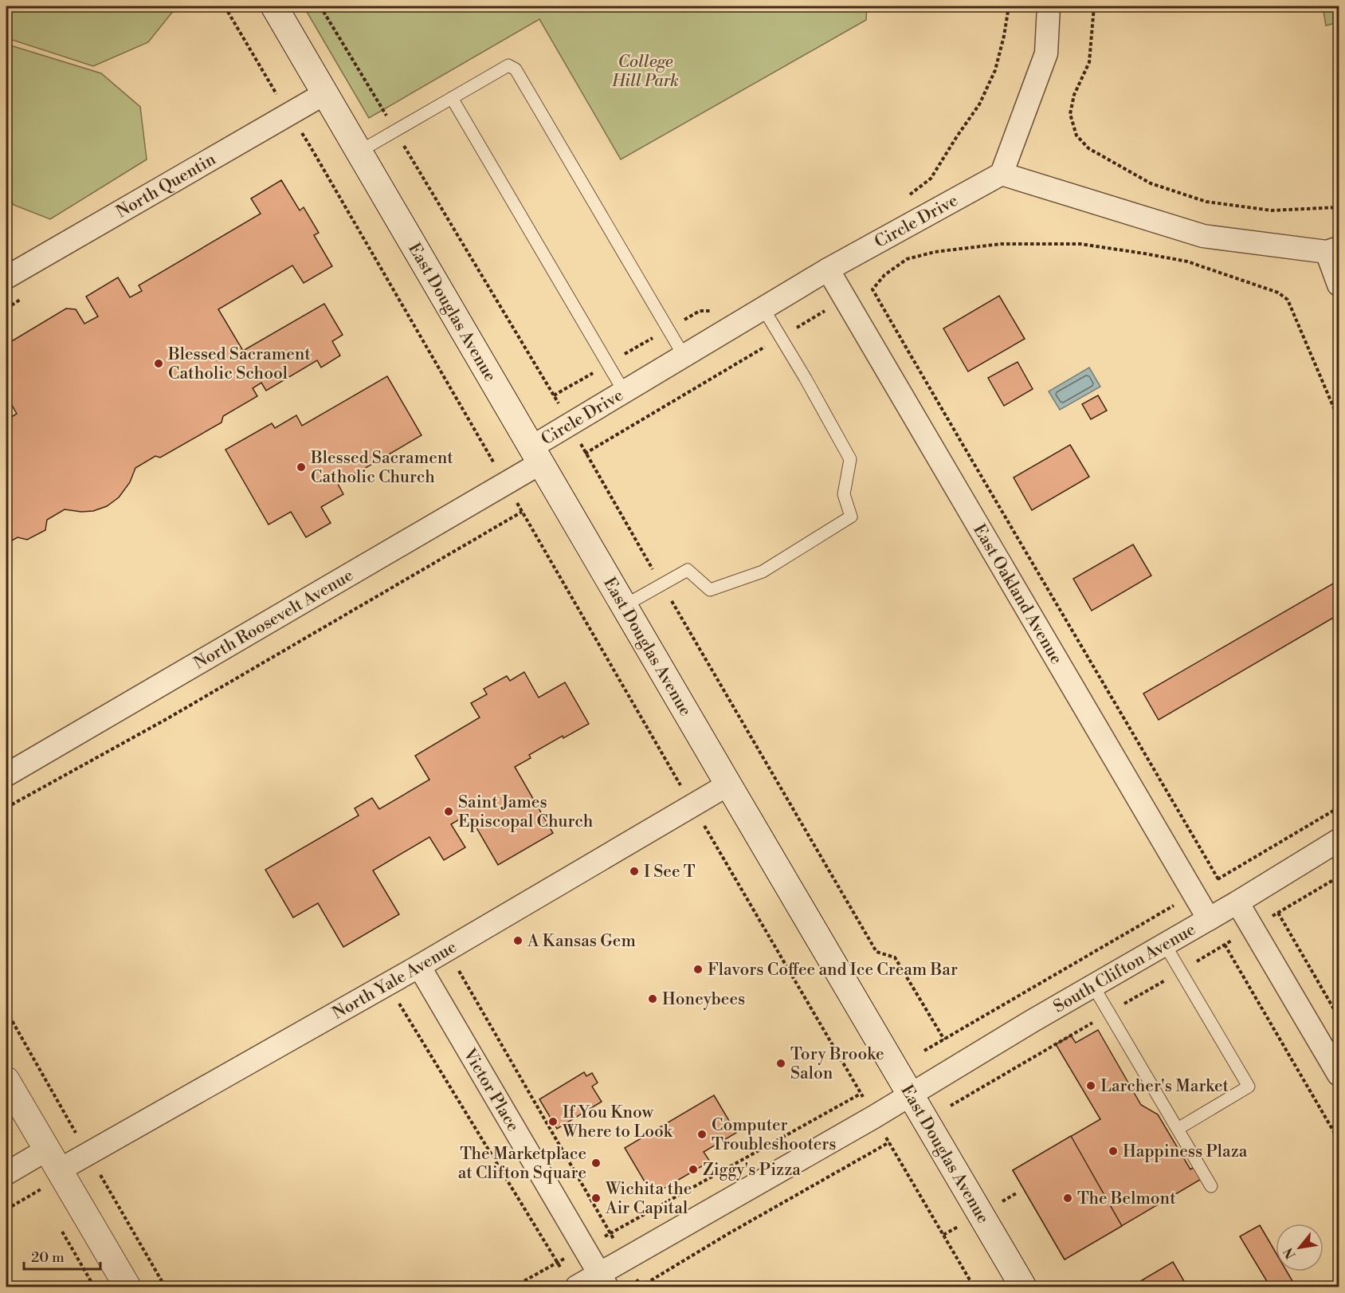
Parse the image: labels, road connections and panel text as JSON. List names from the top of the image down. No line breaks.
{"streets":{"main road":["East Douglas Avenue"],"street":["North Quentin","Circle Drive","East Oakland Avenue","North Roosevelt Avenue","South Clifton Avenue","North Yale Avenue","Victor Place"]},"crossings":[["North Quentin","East Douglas Avenue"],["Circle Drive","East Douglas Avenue"],["Circle Drive","East Oakland Avenue"],["Circle Drive","North Roosevelt Avenue"],["East Douglas Avenue","North Roosevelt Avenue"],["East Douglas Avenue","South Clifton Avenue"],["East Douglas Avenue","North Yale Avenue"],["East Oakland Avenue","South Clifton Avenue"],["South Clifton Avenue","Victor Place"],["North Yale Avenue","Victor Place"]],"parks":["College Hill Park"],"places":["Blessed Sacrament Catholic School","Blessed Sacrament Catholic Church","Saint James Episcopal Church","I See T","A Kansas Gem","Flavors Coffee and Ice Cream Bar","Honeybees","Tory Brooke Salon","Larcher's Market","If You Know Where to Look","Computer Troubleshooters","Happiness Plaza","The Marketplace at Clifton Square","Ziggy's Pizza","Wichita the Air Capital","The Belmont"],"scale_bar":"20 m","north":"bottom left"}
